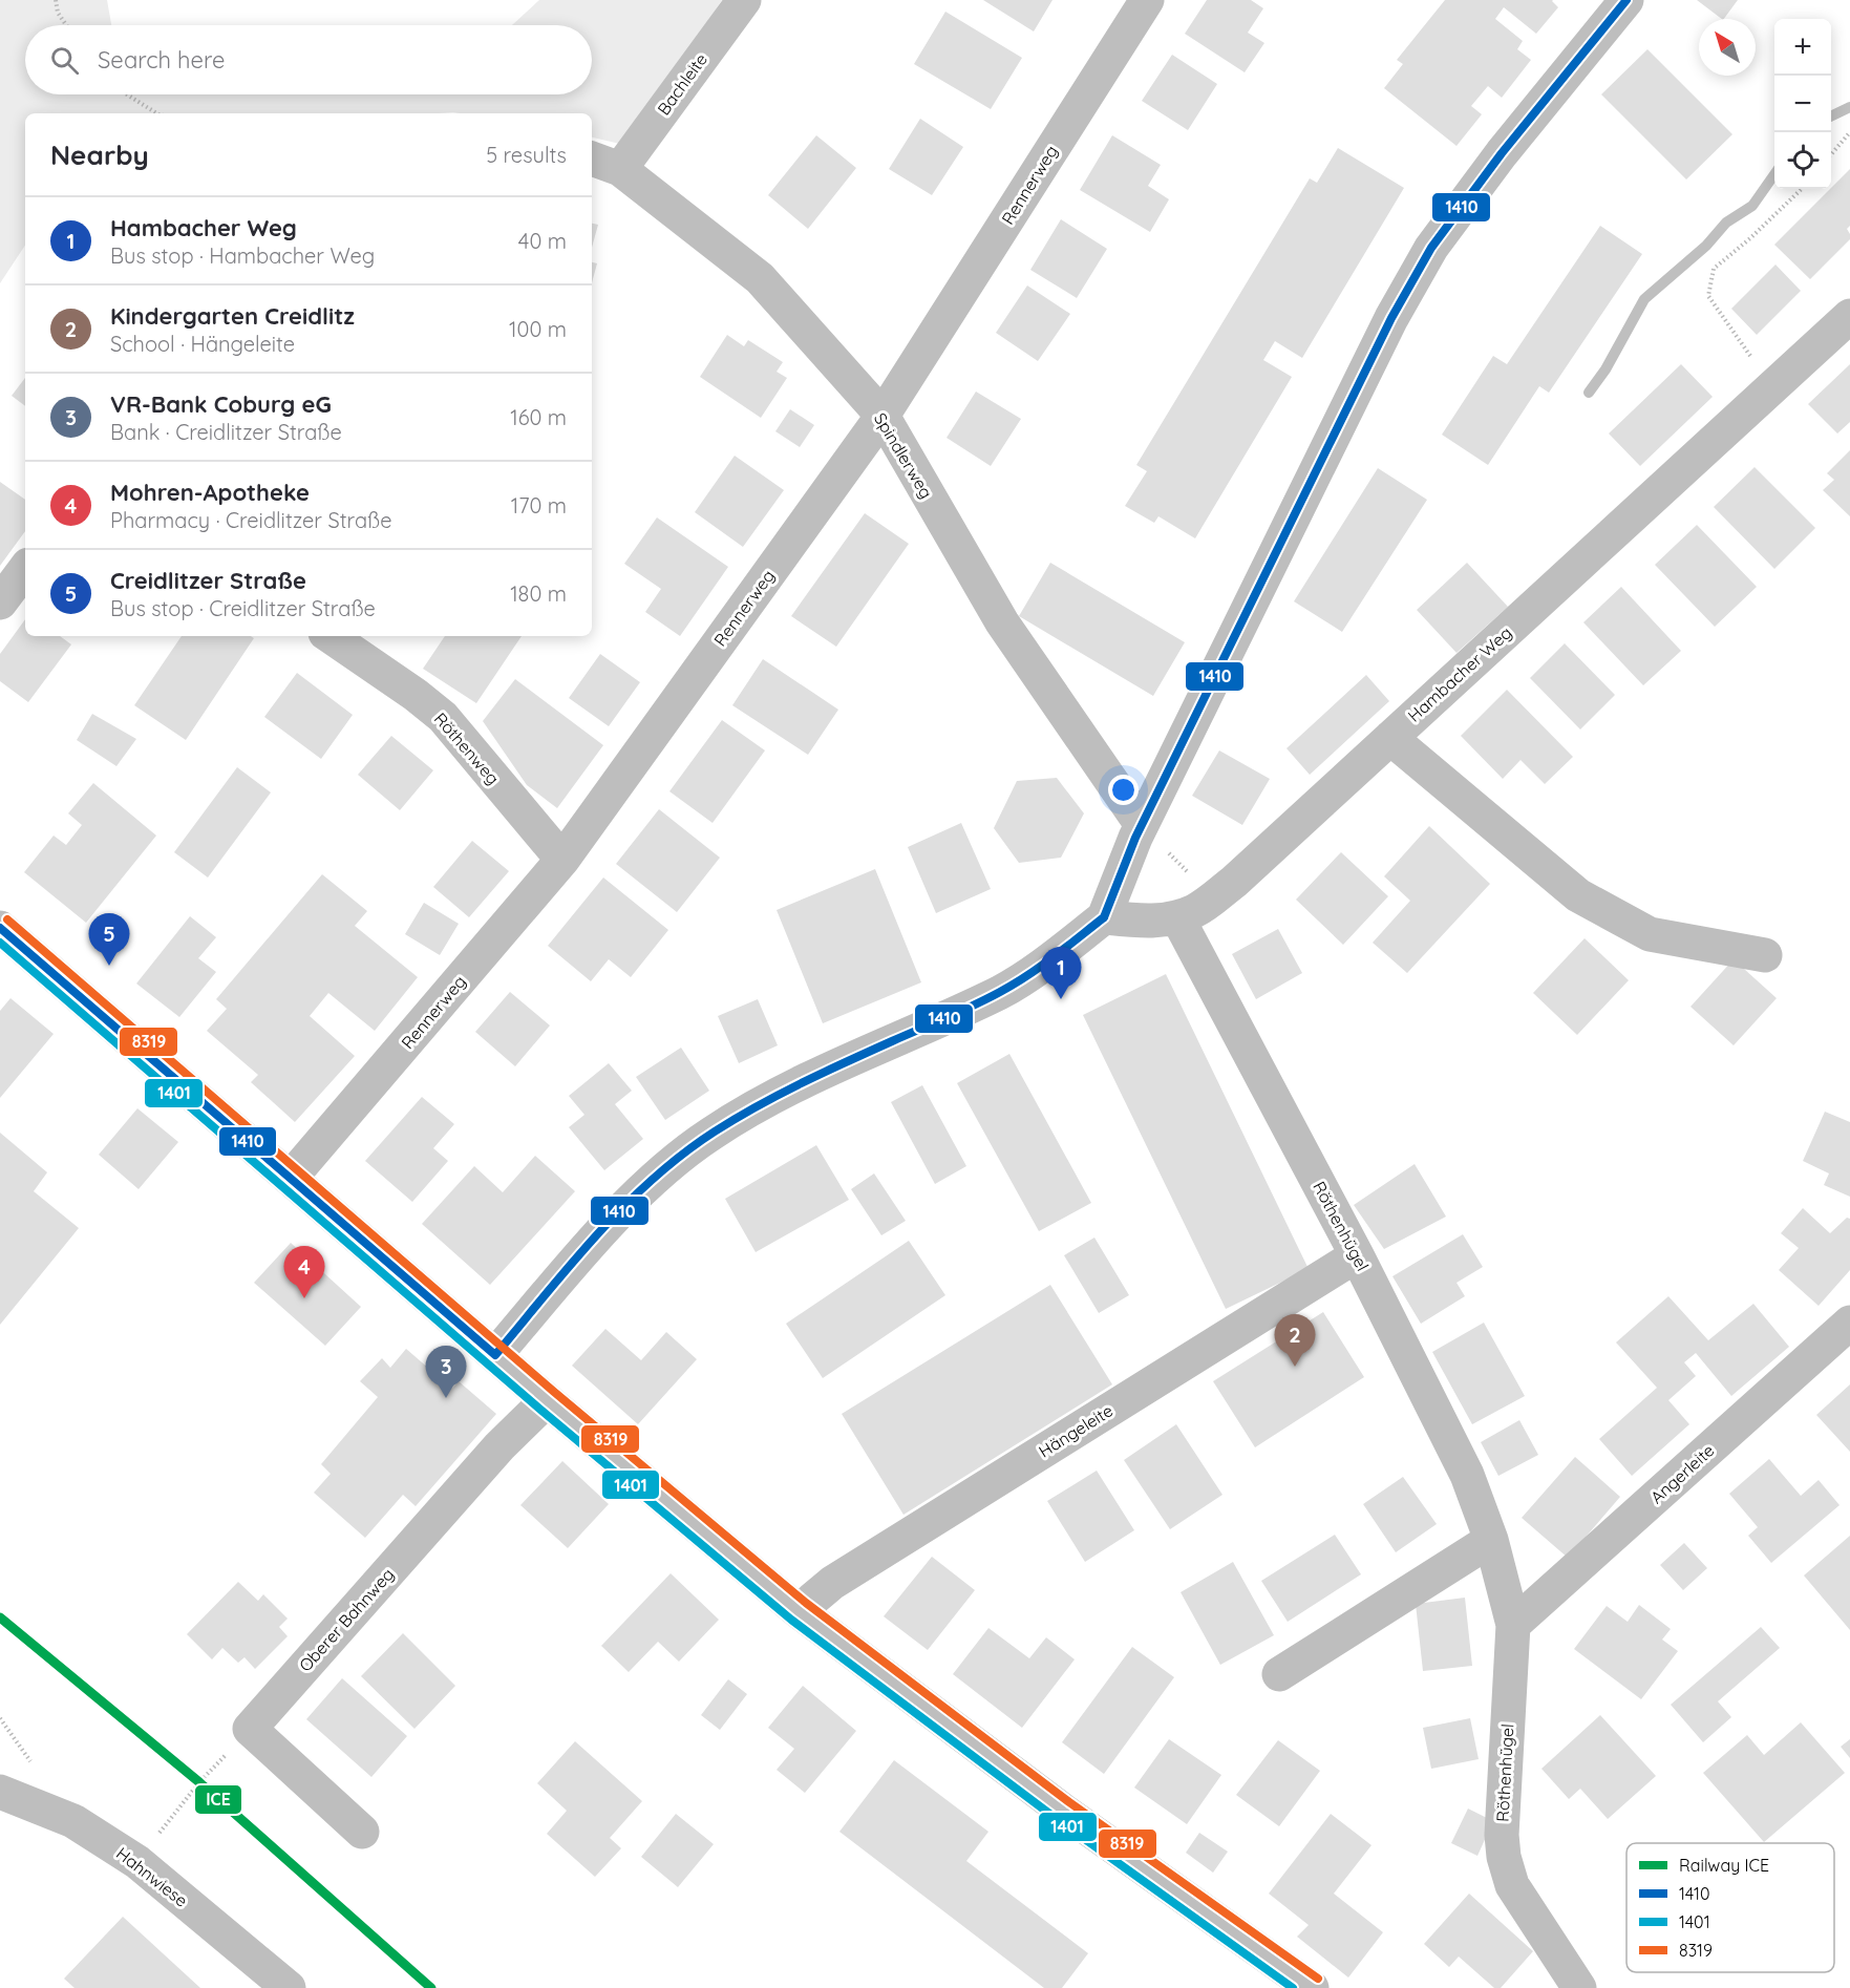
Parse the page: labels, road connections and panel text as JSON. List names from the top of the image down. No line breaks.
{"streets":{"street":["Bachleite","Rennerweg","Spindlerweg","Hambacher Weg","Röthenweg","Röthenhügel","Hängeleite","Angerleite","Oberer Bahnweg","Hahnwiese"]},"crossings":[["Bachleite","Spindlerweg"],["Rennerweg","Spindlerweg"],["Rennerweg","Röthenweg"],["Hambacher Weg","Röthenhügel"],["Röthenhügel","Hängeleite"],["Röthenhügel","Angerleite"]],"lines":["transit line 1410","transit line 8319","transit line 1401","rail line ICE"],"legend":["Railway ICE","1410","1401","8319"],"north":"top left","page":{"map_buttons":["+","−"],"search":"Search here","heading":["Nearby","5 results"],"list":[{"mark":"1","name":"Hambacher Weg","note":"Bus stop · Hambacher Weg","value":"40 m"},{"mark":"2","name":"Kindergarten Creidlitz","note":"School · Hängeleite","value":"100 m"},{"mark":"3","name":"VR-Bank Coburg eG","note":"Bank · Creidlitzer Straße","value":"160 m"},{"mark":"4","name":"Mohren-Apotheke","note":"Pharmacy · Creidlitzer Straße","value":"170 m"},{"mark":"5","name":"Creidlitzer Straße","note":"Bus stop · Creidlitzer Straße","value":"180 m"}],"pins":["5","1","4","2","3"]}}
